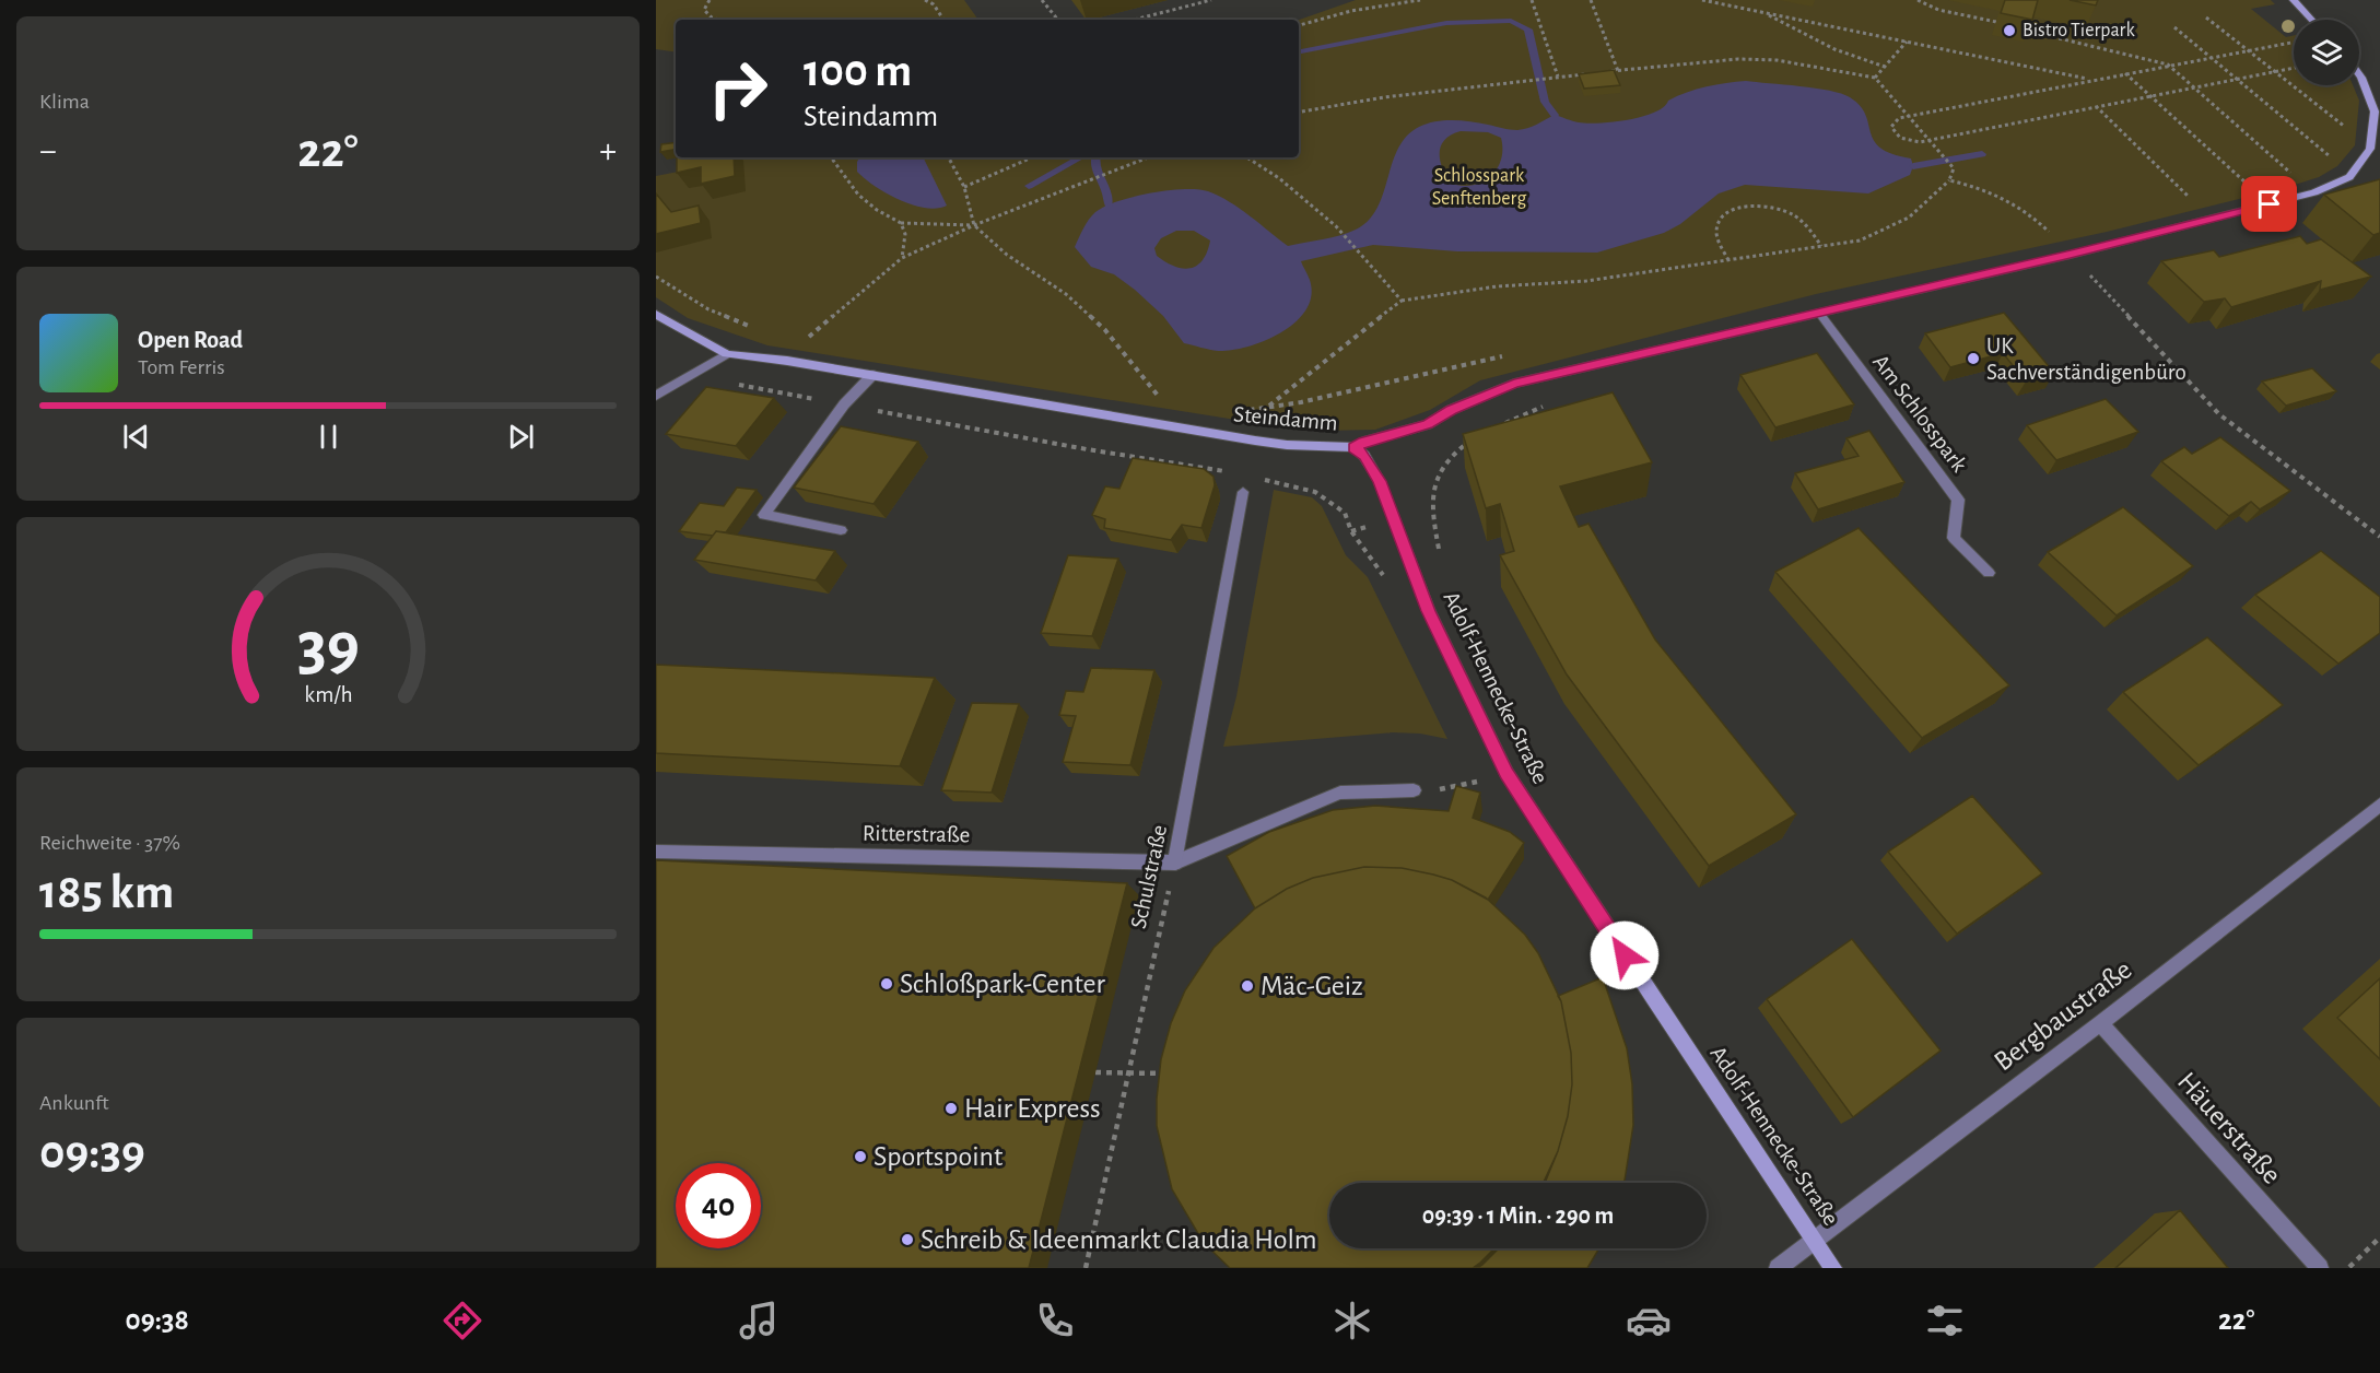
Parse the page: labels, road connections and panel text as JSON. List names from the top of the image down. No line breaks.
{"streets":{"street":["Am Schlosspark","Steindamm","Adolf-Hennecke-Straße","Ritterstraße","Schulstraße","Bergbaustraße","Häuerstraße"]},"crossings":[["Am Schlosspark","Steindamm"],["Steindamm","Adolf-Hennecke-Straße"],["Adolf-Hennecke-Straße","Bergbaustraße"],["Ritterstraße","Schulstraße"],["Bergbaustraße","Häuerstraße"]],"parks":["Schlosspark Senftenberg"],"places":["Bistro Tierpark","UK Sachverständigenbüro","Schloßpark-Center","Mäc-Geiz","Hair Express","Sportspoint","Schreib & Ideenmarkt Claudia Holm"],"page":{"tile":["Klima",["Reichweite · 37%","185 km"],["Ankunft","09:39"]],"turn":["100 m","Steindamm"],"heat":["−","22°","+"],"song":["Open Road","Tom Ferris"],"limit":"40","trip":"09:39 · 1 Min. · 290 m","tabs":["09:38","22°"],"gauge":["39","km/h"]}}
